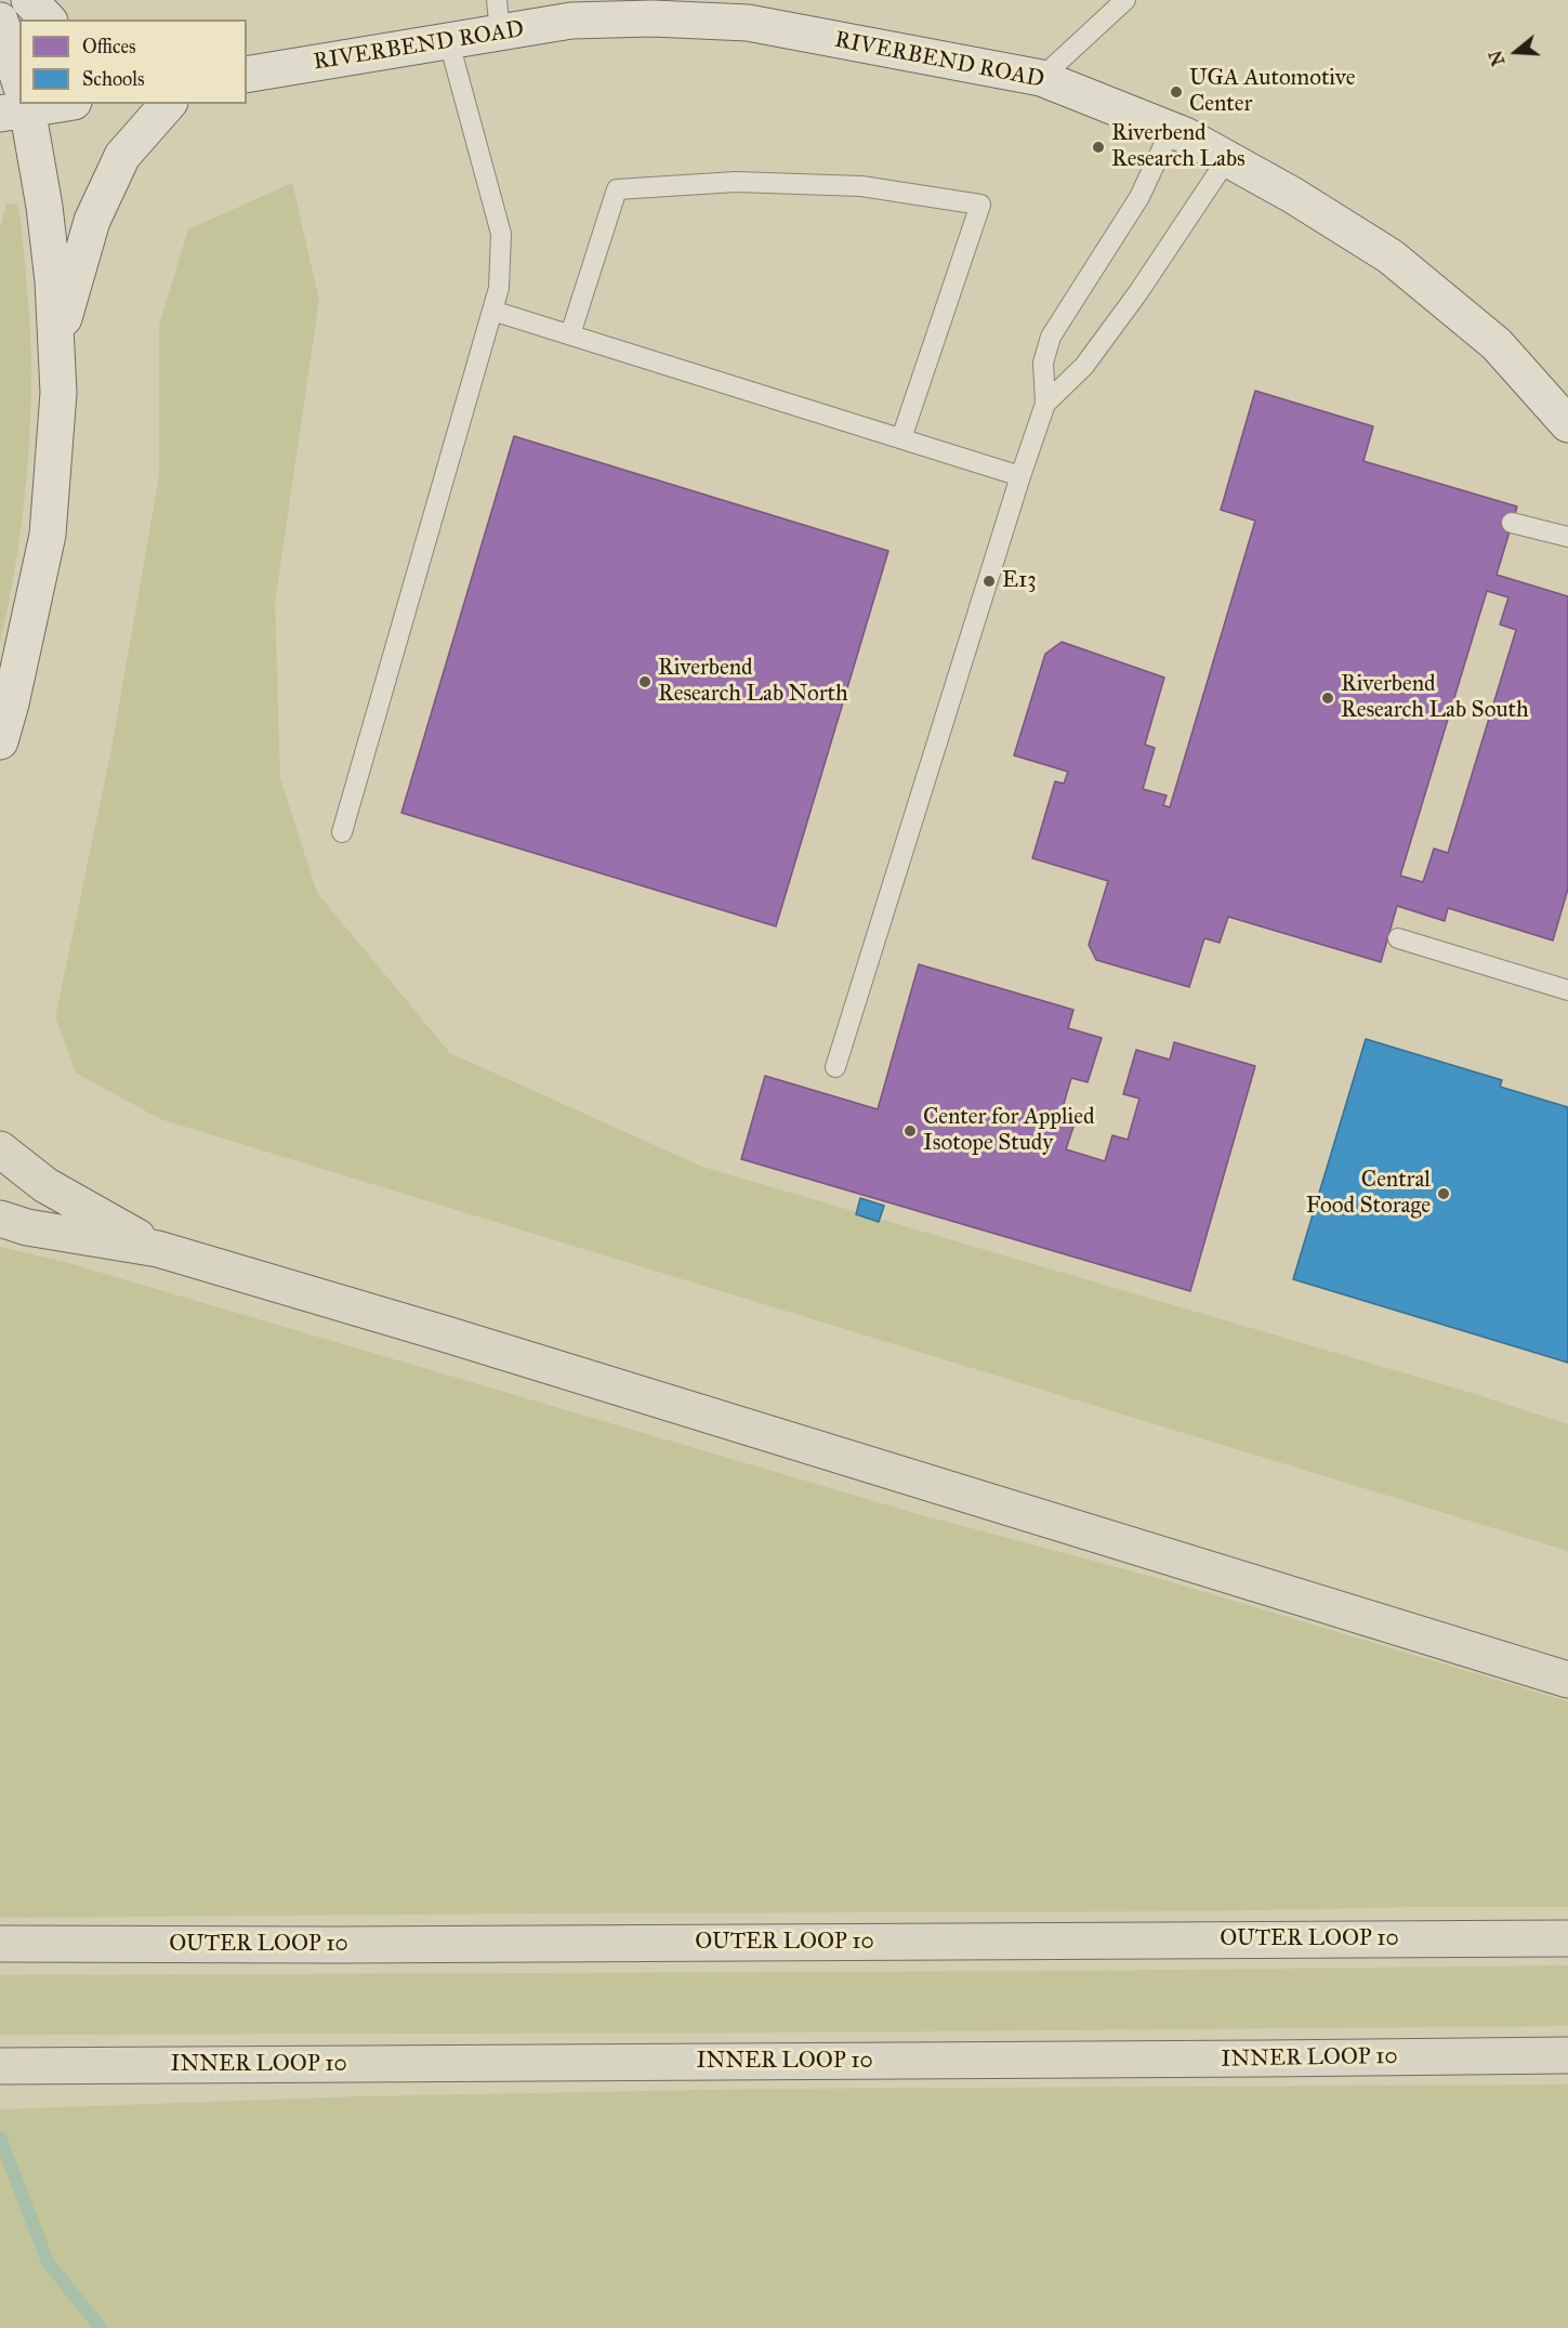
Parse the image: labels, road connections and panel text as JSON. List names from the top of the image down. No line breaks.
{"streets":{"highway":["OUTER LOOP 10","INNER LOOP 10"],"street":["RIVERBEND ROAD"]},"places":["UGA Automotive Center","Riverbend Research Labs","E13","Riverbend Research Lab North","Riverbend Research Lab South","Center for Applied Isotope Study","Central Food Storage"],"legend":["Offices","Schools"],"north":"left"}
